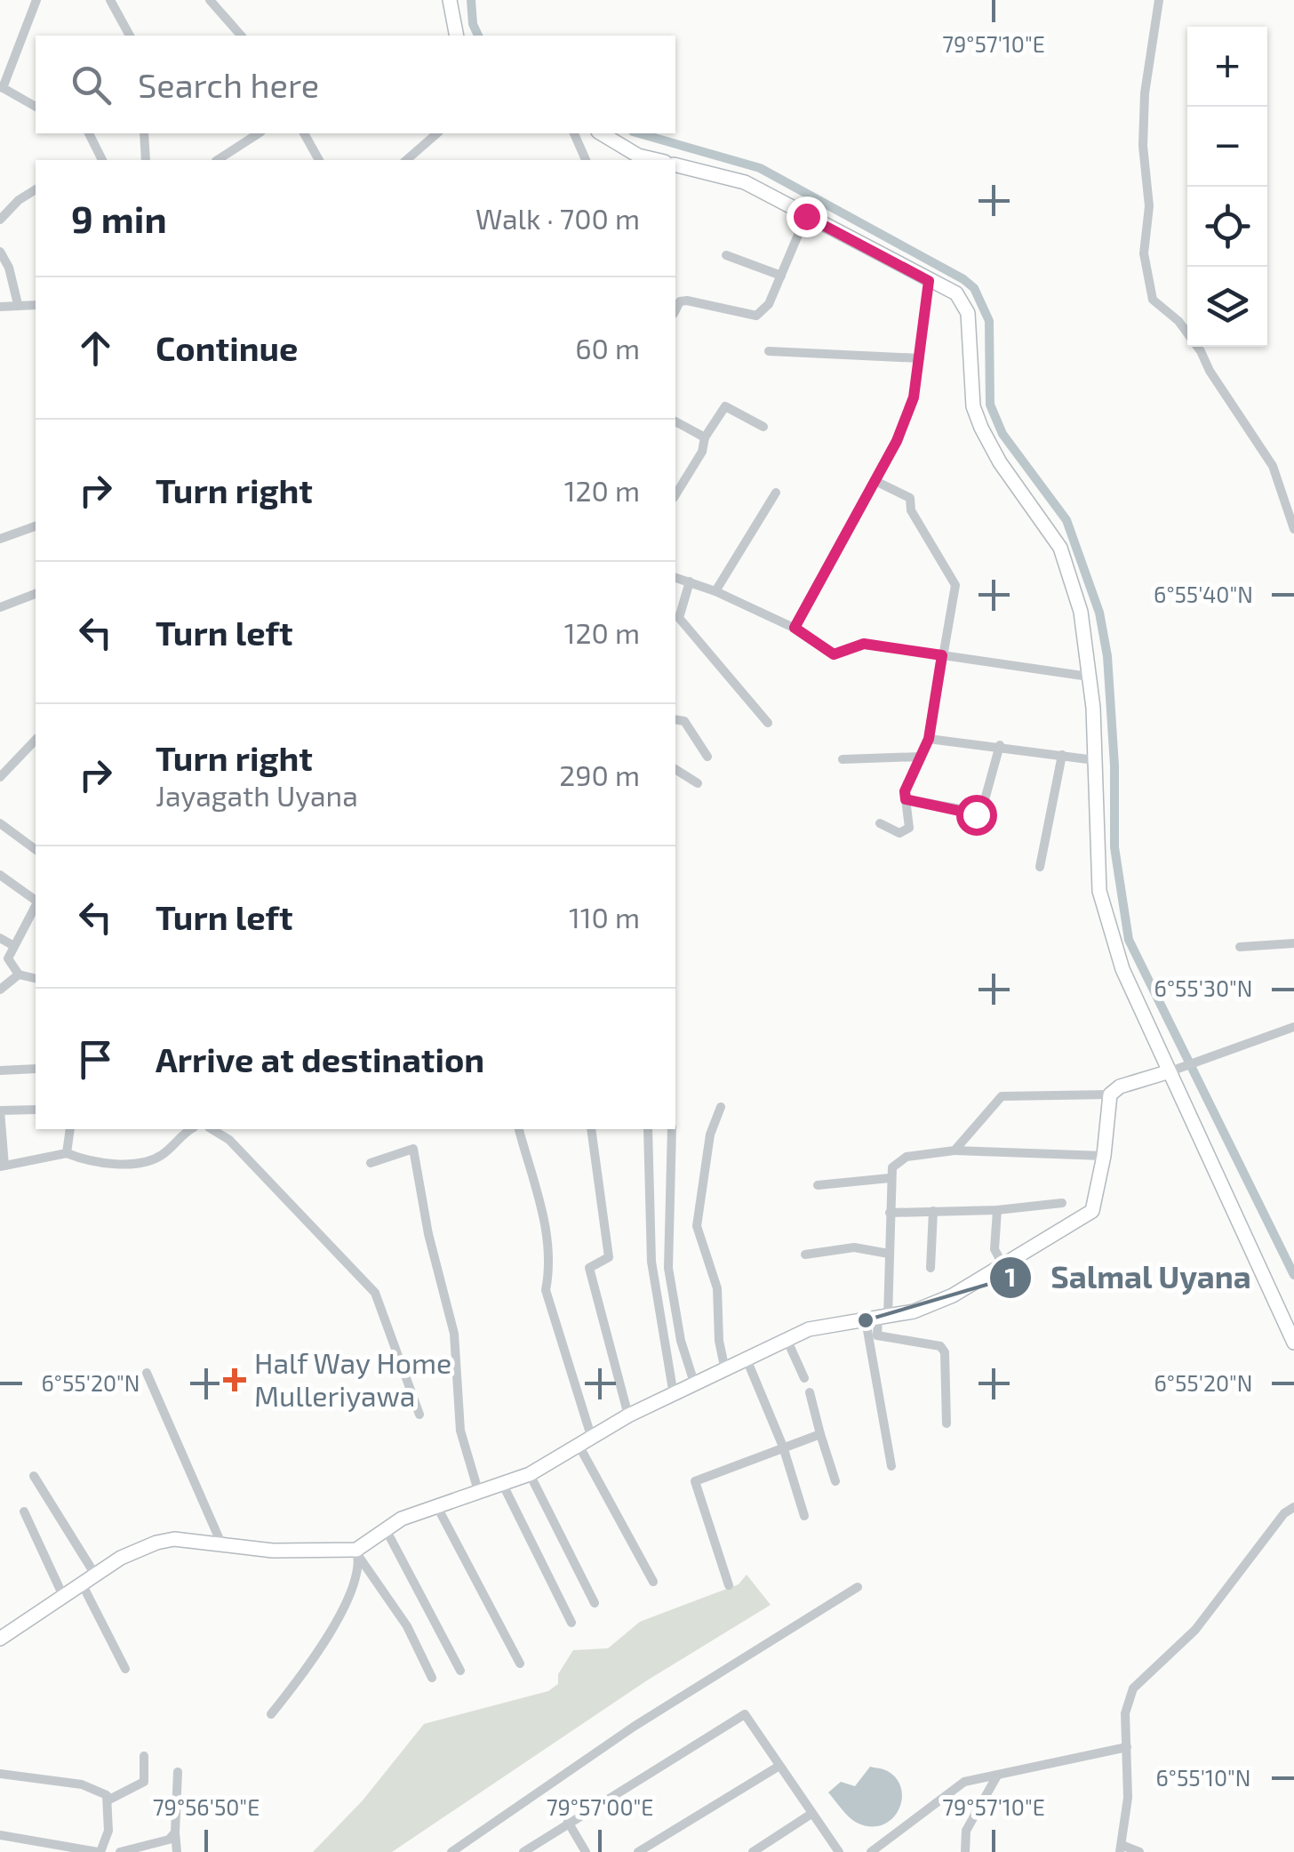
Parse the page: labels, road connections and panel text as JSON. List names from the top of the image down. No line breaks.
{"places":{"other":["Salmal Uyana"],"health":["Half Way Home Mulleriyawa"]},"page":{"map_buttons":["+","−"],"search":"Search here","heading":["9 min","Walk · 700 m"],"list":[["Continue","60 m"],["Turn right","120 m"],["Turn left","120 m"],["Turn right","Jayagath Uyana","290 m"],["Turn left","110 m"],"Arrive at destination"]},"coordinates":["79°57'10\"E","6°55'40\"N","6°55'30\"N","6°55'20\"N","6°55'10\"N","79°56'50\"E","79°57'00\"E"]}
